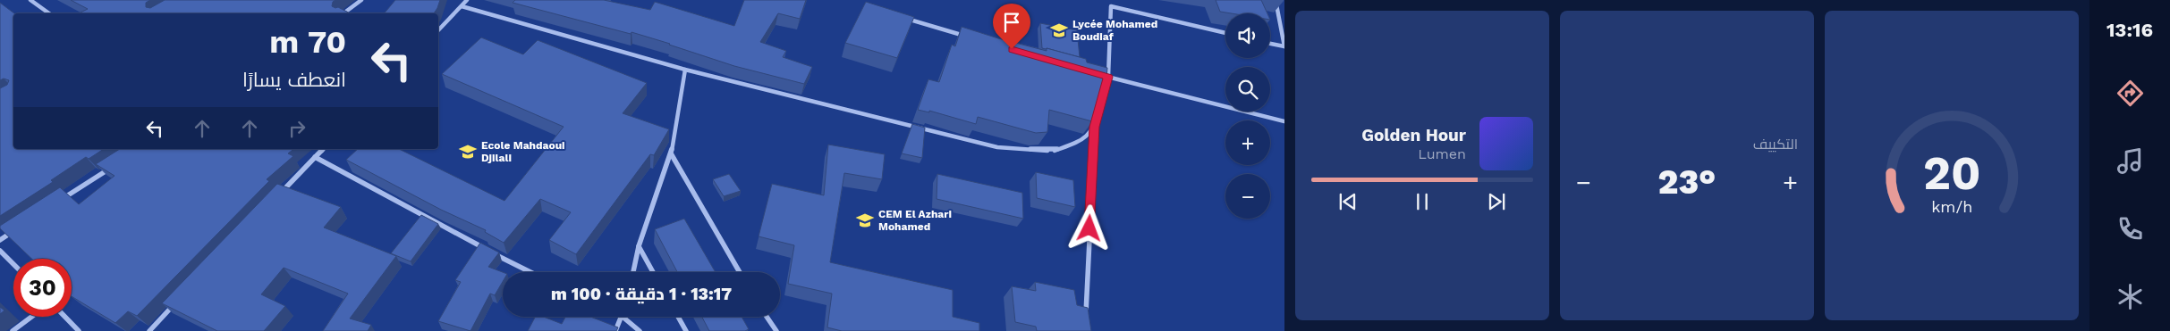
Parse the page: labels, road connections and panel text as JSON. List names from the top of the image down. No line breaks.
{"places":{"school or university":["Lycée Mohamed Boudiaf","Ecole Mahdaoui Djilali","CEM El Azhari Mohamed"]},"page":{"tabs":"13:16","tile":"التكييف","map_buttons":["+","−"],"turn":["70 m","انعطف يسارًا"],"song":["Golden Hour","Lumen"],"heat":["−","23°","+"],"limit":"30","trip":"13:17 · 1 دقيقة · 100 m","gauge":["20","km/h"]}}
